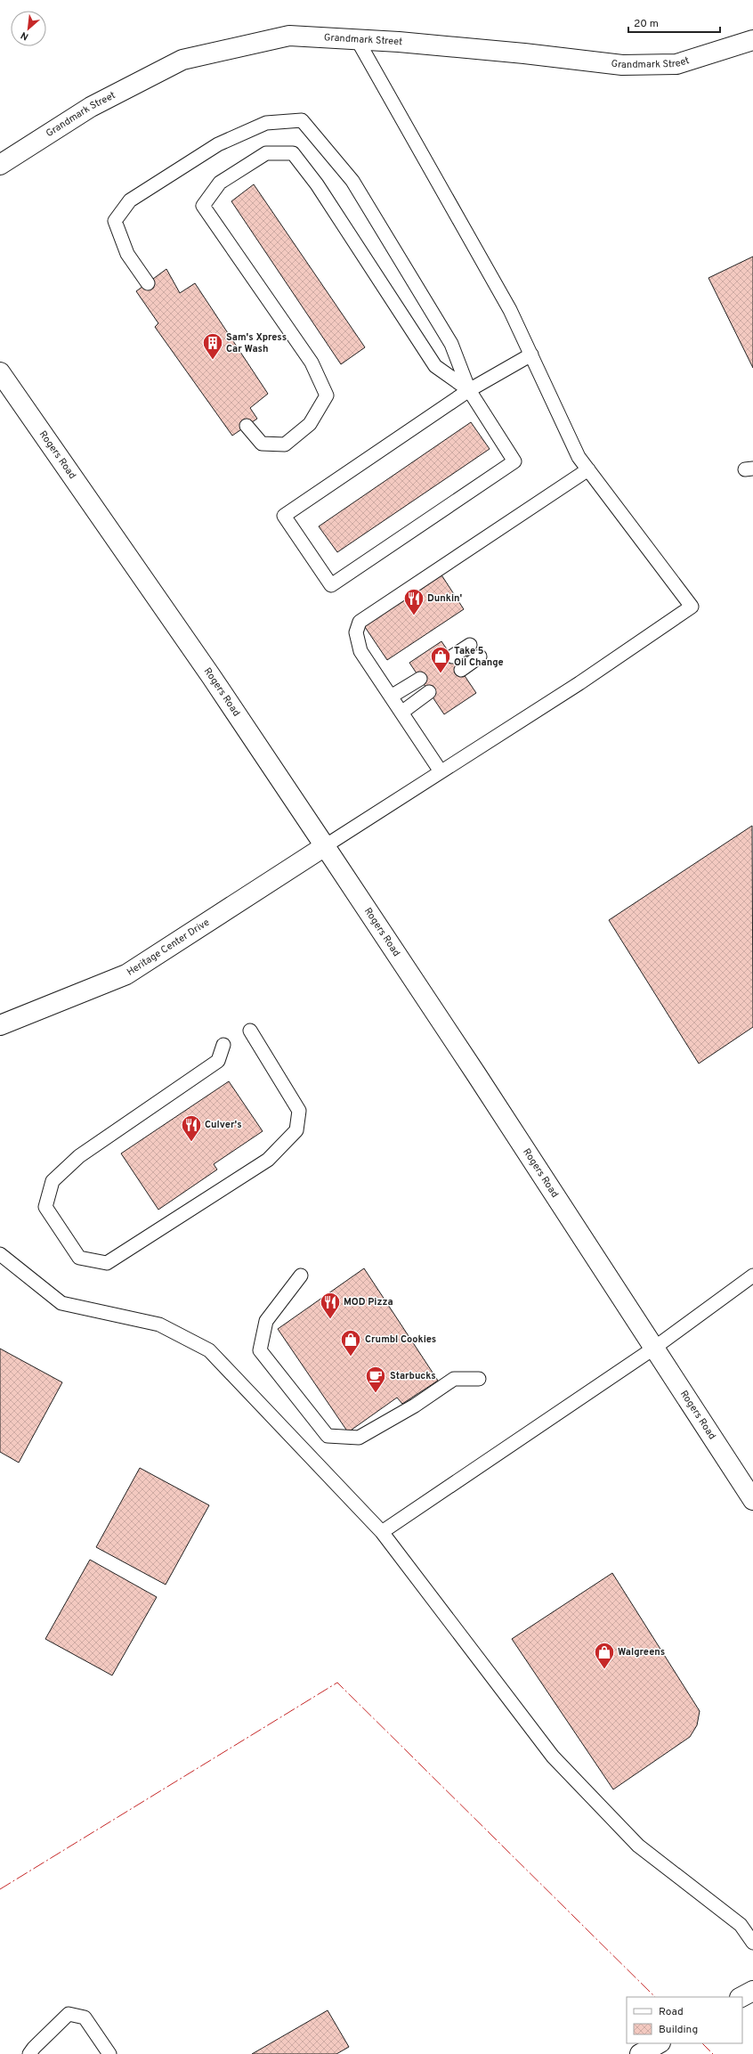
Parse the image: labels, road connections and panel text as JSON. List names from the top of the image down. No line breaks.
{"streets":{"main road":["Grandmark Street","Rogers Road","Heritage Center Drive"]},"crossings":[["Rogers Road","Heritage Center Drive"]],"places":{"building":["Sam's Xpress Car Wash"],"restaurant":["Dunkin'","Culver's","MOD Pizza"],"shop":["Take 5 Oil Change","Crumbl Cookies","Walgreens"],"cafe":["Starbucks"]},"legend":["Road","Building"],"scale_bar":"20 m","north":"bottom left"}
